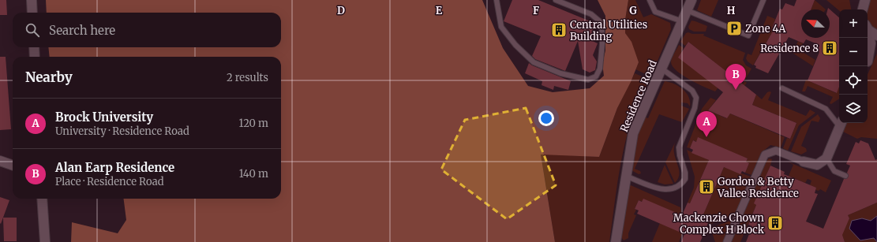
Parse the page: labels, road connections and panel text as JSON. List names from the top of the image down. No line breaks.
{"streets":{"street":["Residence Road"]},"places":{"parking":["Zone 4A"],"building":["Central Utilities Building","Residence 8","Gordon & Betty Vallee Residence","Mackenzie Chown Complex H Block"]},"north":"top left","page":{"map_buttons":["+","−"],"search":"Search here","heading":["Nearby","2 results"],"pins":["B","A"],"list":[{"mark":"A","name":"Brock University","note":"University · Residence Road","value":"120 m"},{"mark":"B","name":"Alan Earp Residence","note":"Place · Residence Road","value":"140 m"}]},"grid":{"columns":["D","E","F","G","H"]}}
